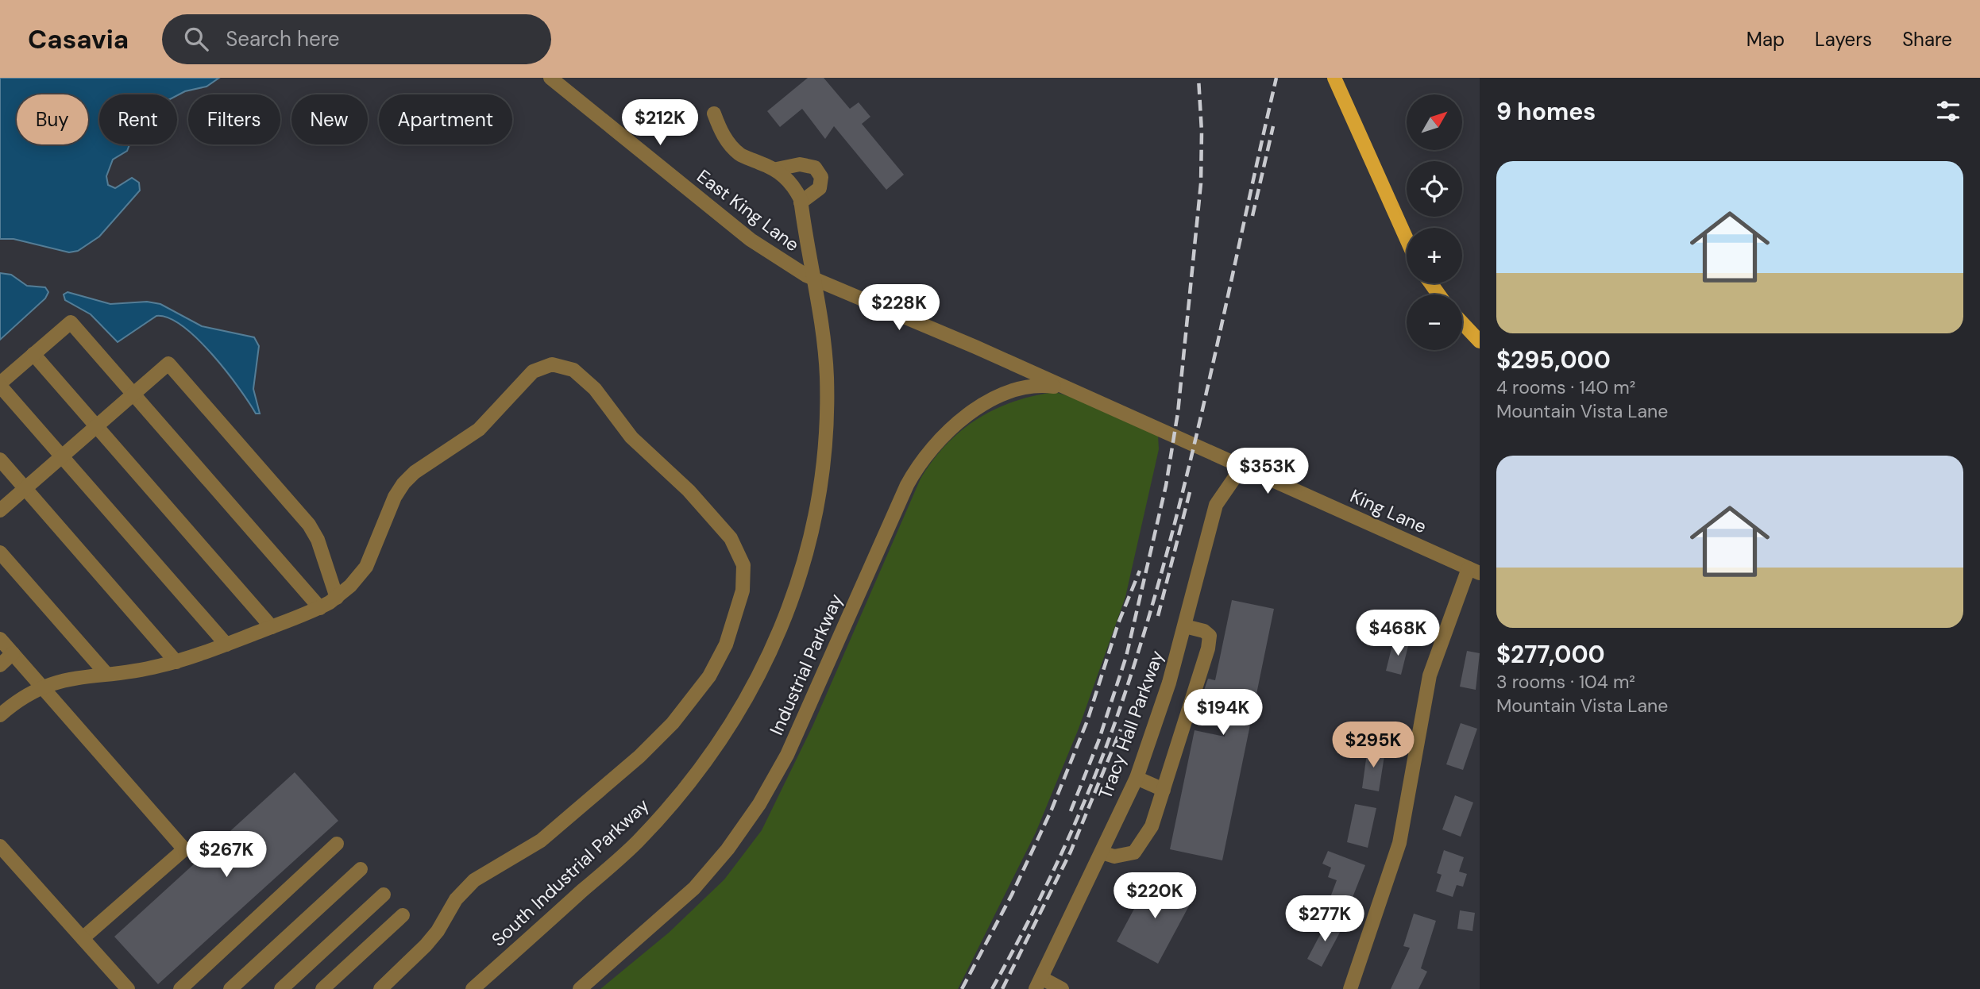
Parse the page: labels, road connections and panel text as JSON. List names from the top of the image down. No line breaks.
{"streets":{"street":["East King Lane","King Lane","Industrial Parkway","Tracy Hall Parkway","South Industrial Parkway"]},"crossings":[["East King Lane","King Lane"],["East King Lane","Industrial Parkway"],["East King Lane","South Industrial Parkway"],["King Lane","Industrial Parkway"],["King Lane","Tracy Hall Parkway"]],"north":"top right","page":{"header":"Casavia","search":"Search here","nav":["Map","Layers","Share"],"heading":"9 homes","map_buttons":["+","−"],"chip":["Buy","Rent","Filters","New","Apartment"],"price":["$212K","$228K","$353K","$468K","$194K","$295K","$267K","$220K","$277K"],"list":[{"name":"$295,000","note":"4 rooms · 140 m² · Mountain Vista Lane"},{"name":"$277,000","note":"3 rooms · 104 m² · Mountain Vista Lane"}]}}
